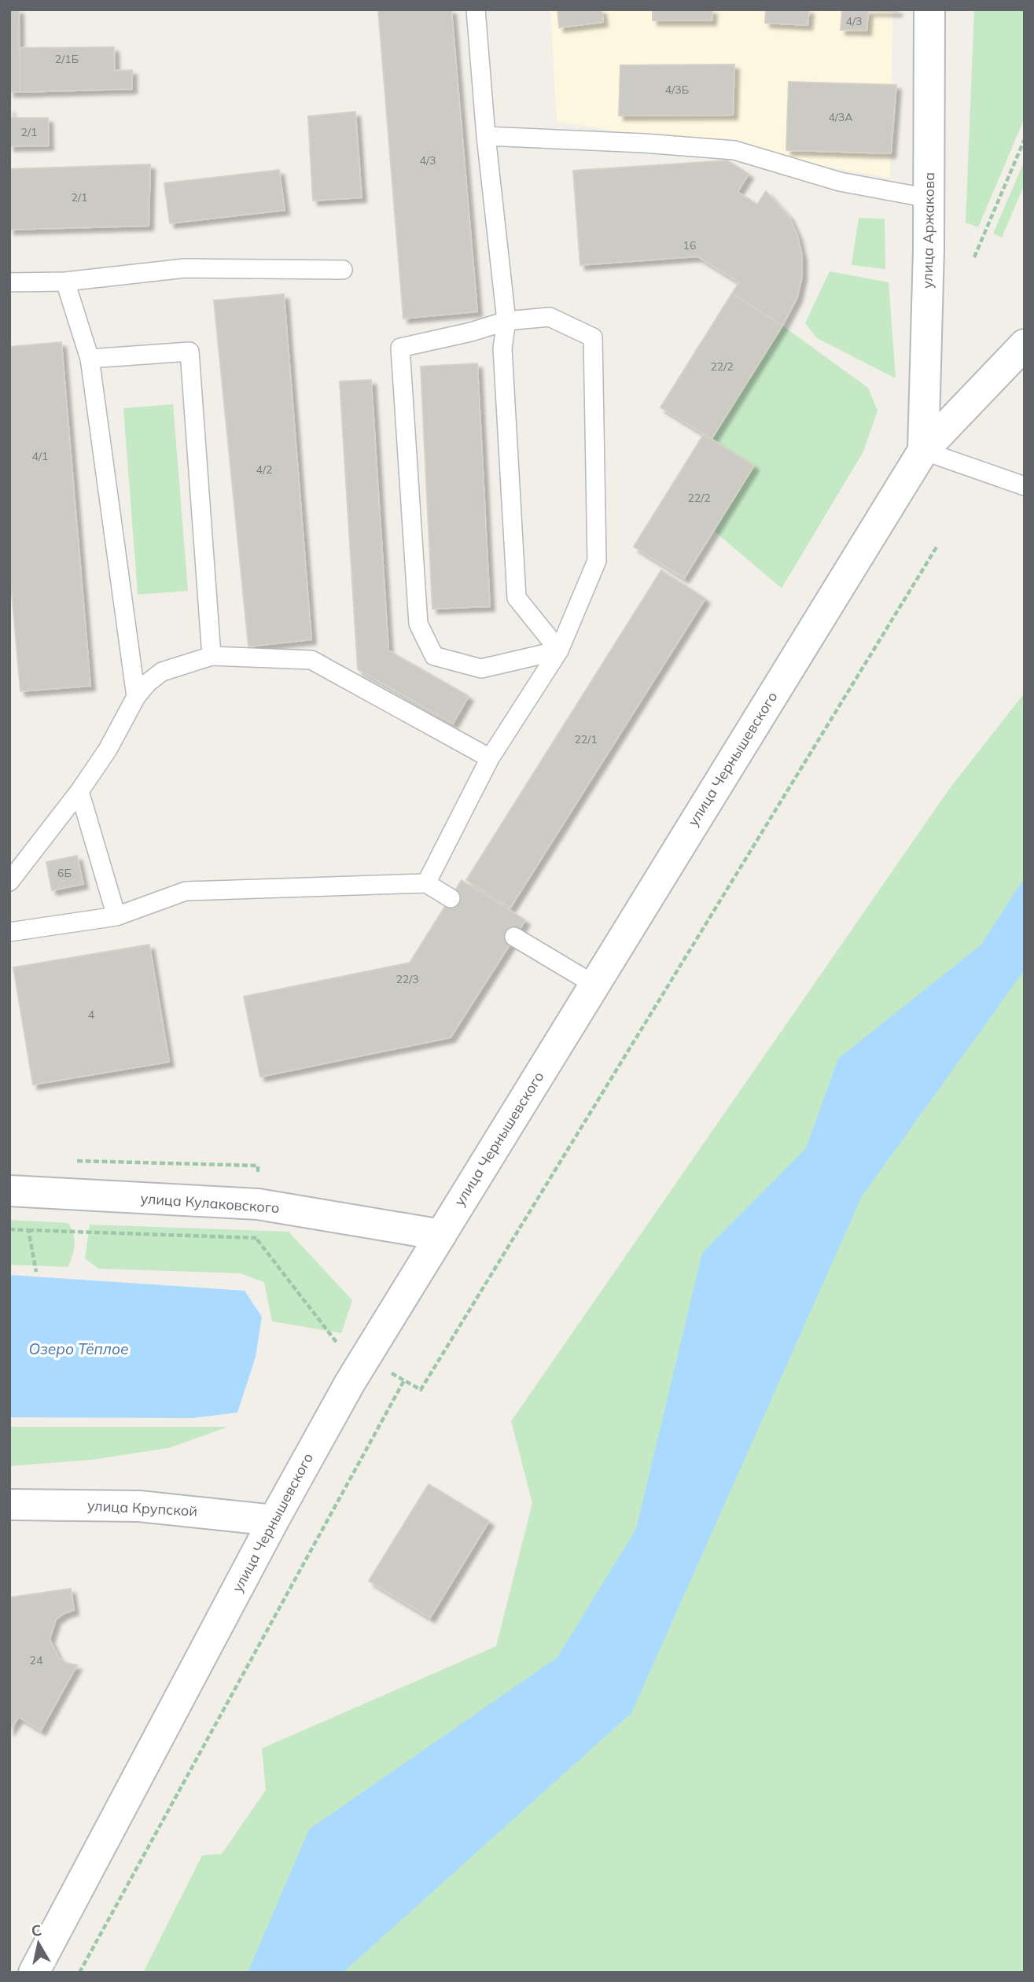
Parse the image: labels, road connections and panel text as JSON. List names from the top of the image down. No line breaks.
{"streets":{"main road":["улица Аржакова","улица Чернышевского","улица Кулаковского","улица Крупской"]},"crossings":[["улица Аржакова","улица Чернышевского"],["улица Чернышевского","улица Кулаковского"],["улица Чернышевского","улица Крупской"]],"water":["Озеро Тёплое"],"house_numbers":["4/3","2/1Б","4/3Б","4/3А","2/1","4/3","2/1","16","22/2","4/1","4/2","22/2","22/1","6Б","22/3","4","24"],"north":"top"}
